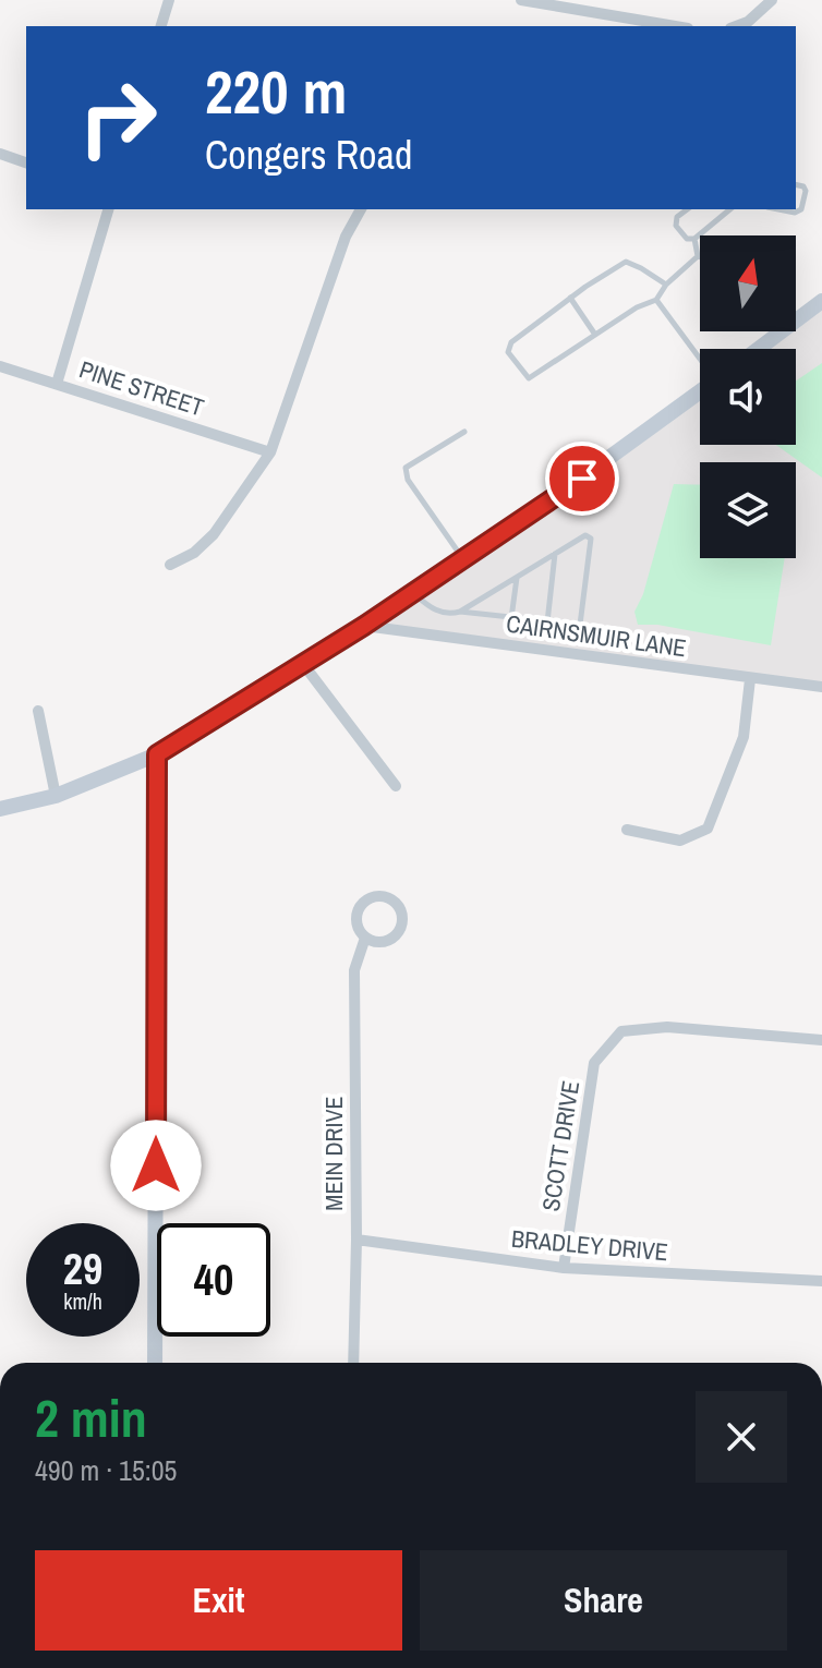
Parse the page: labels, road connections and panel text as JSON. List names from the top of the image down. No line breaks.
{"streets":{"street":["PINE STREET","CAIRNSMUIR LANE","SCOTT DRIVE","MEIN DRIVE","BRADLEY DRIVE"]},"crossings":[["SCOTT DRIVE","BRADLEY DRIVE"],["MEIN DRIVE","BRADLEY DRIVE"]],"north":"top","page":{"turn":["220 m","Congers Road"],"speed":"29 km/h","limit":"40","heading":["2 min","490 m · 15:05"],"buttons":["Exit","Share"]}}
